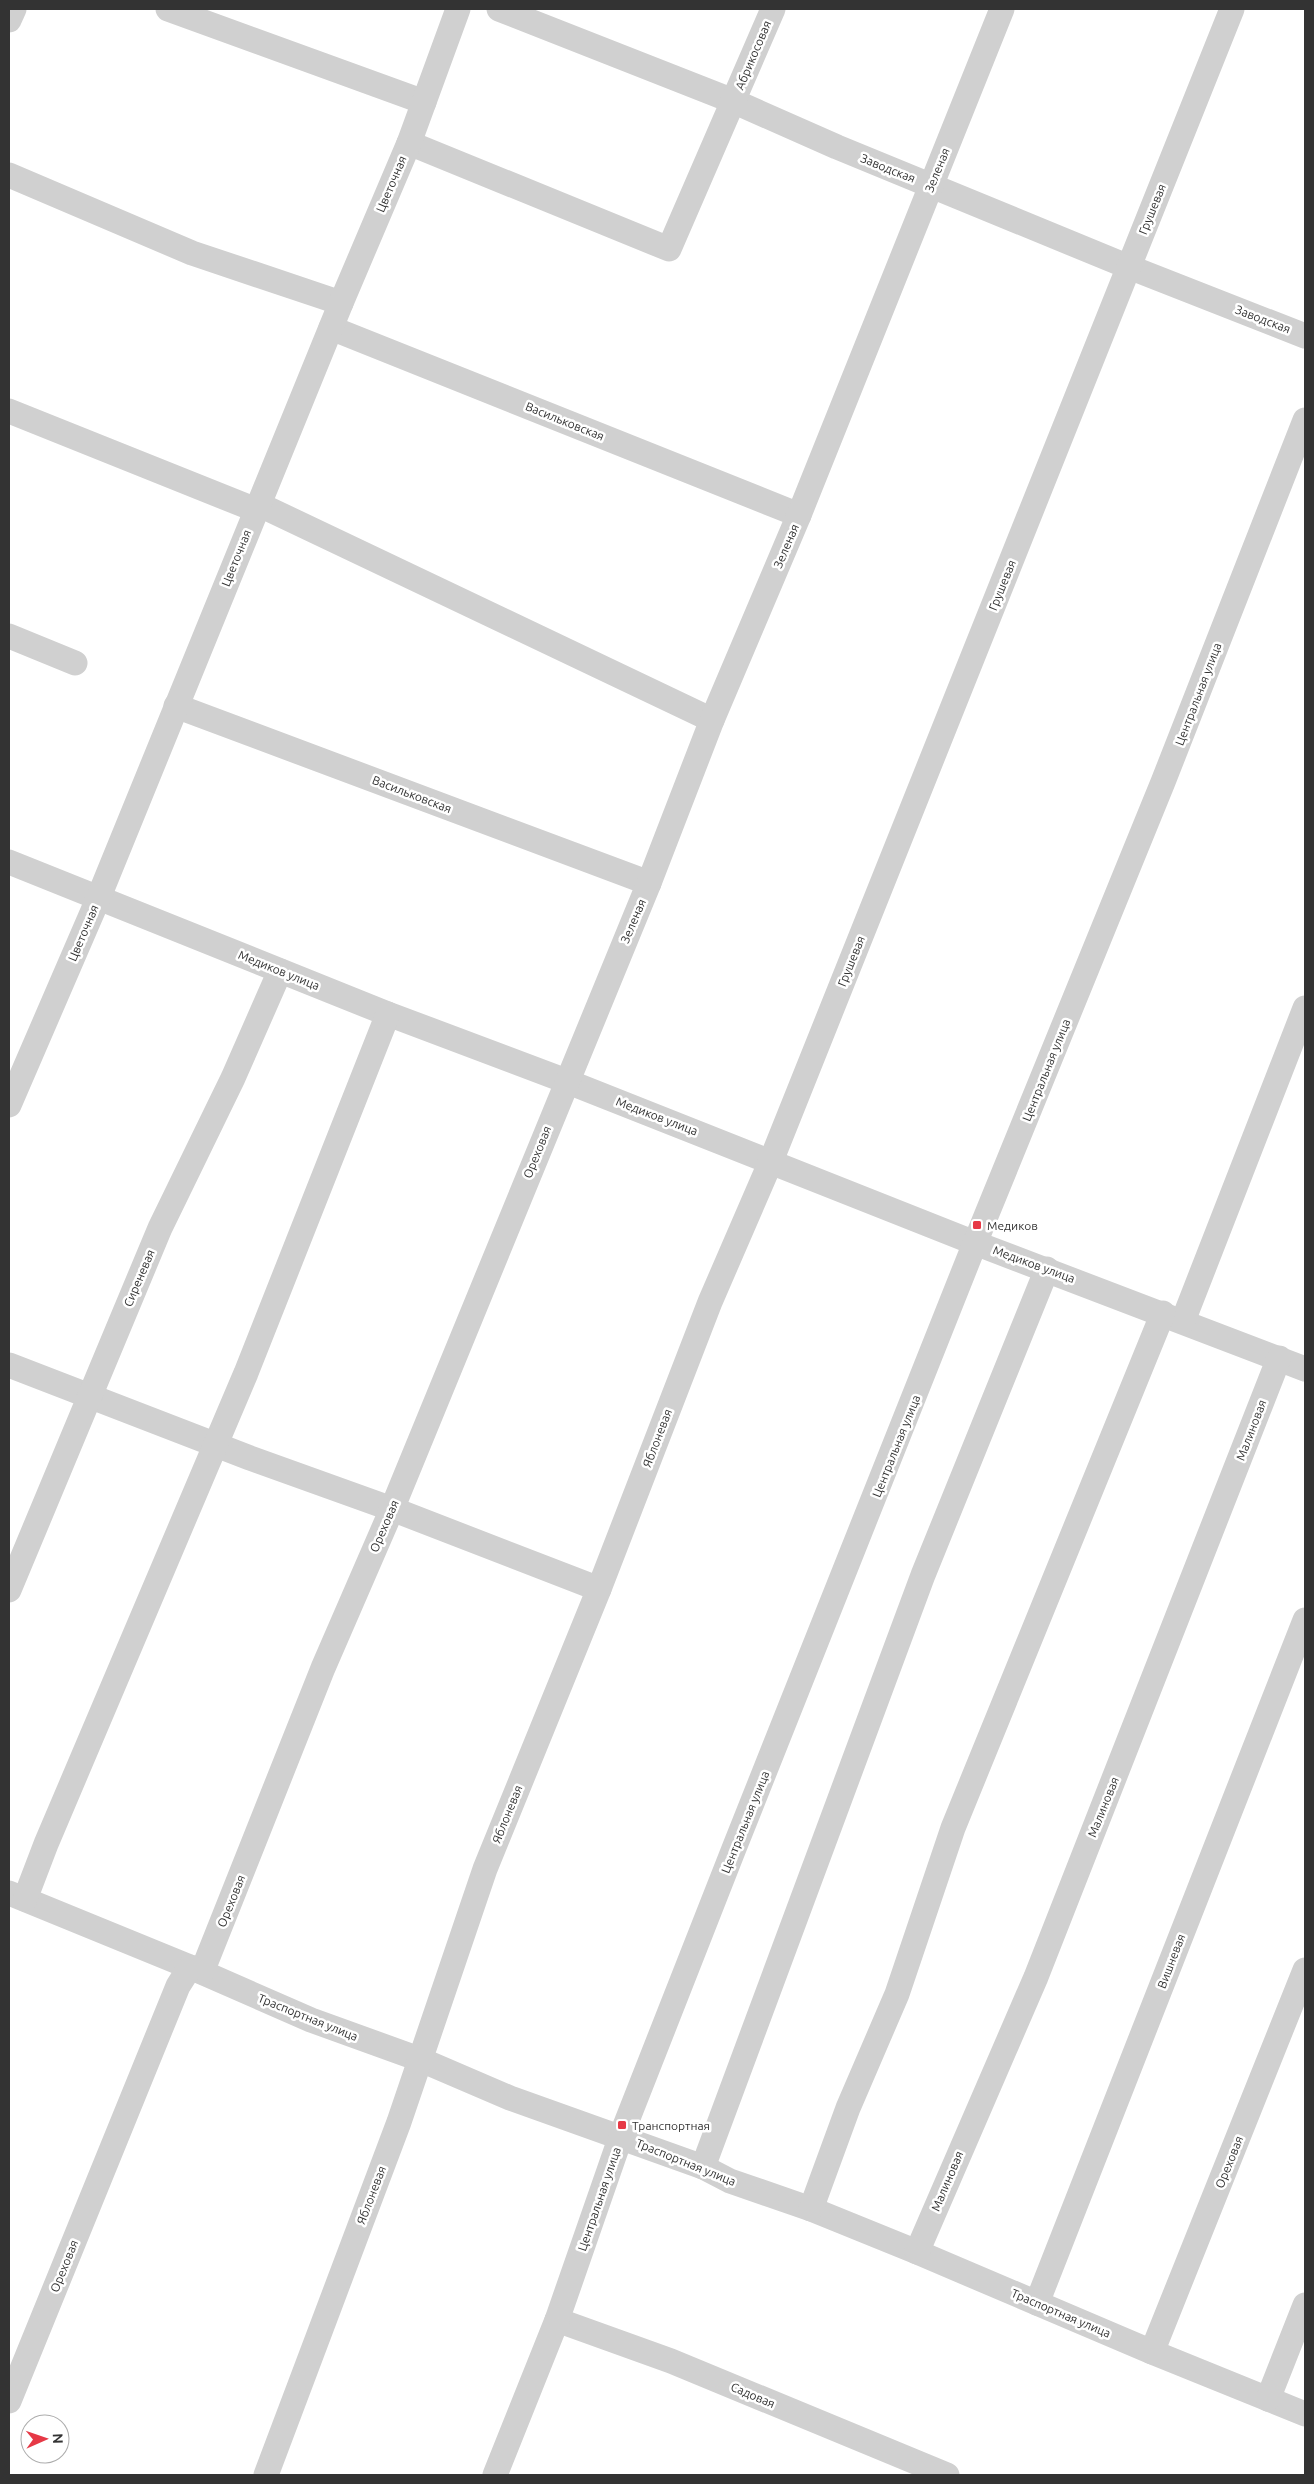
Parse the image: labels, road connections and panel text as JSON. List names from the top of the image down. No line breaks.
{"streets":{"street":["Абрикосовая","Заводская","Зеленая","Цветочная","Грушевая","Васильковская","Центральная улица","Медиков улица","Ореховая","Сиреневая","Малиновая","Яблоневая","Вишневая","Траспортная улица","Садовая"]},"crossings":[["Абрикосовая","Заводская"],["Заводская","Зеленая"],["Заводская","Грушевая"],["Зеленая","Васильковская"],["Зеленая","Медиков улица"],["Зеленая","Ореховая"],["Цветочная","Васильковская"],["Цветочная","Медиков улица"],["Грушевая","Медиков улица"],["Грушевая","Яблоневая"],["Центральная улица","Медиков улица"],["Центральная улица","Траспортная улица"],["Центральная улица","Садовая"],["Медиков улица","Ореховая"],["Медиков улица","Сиреневая"],["Медиков улица","Малиновая"],["Медиков улица","Яблоневая"],["Ореховая","Траспортная улица"],["Малиновая","Траспортная улица"],["Яблоневая","Траспортная улица"],["Вишневая","Траспортная улица"]],"places":{"transit":["Медиков","Транспортная"]},"north":"right"}
